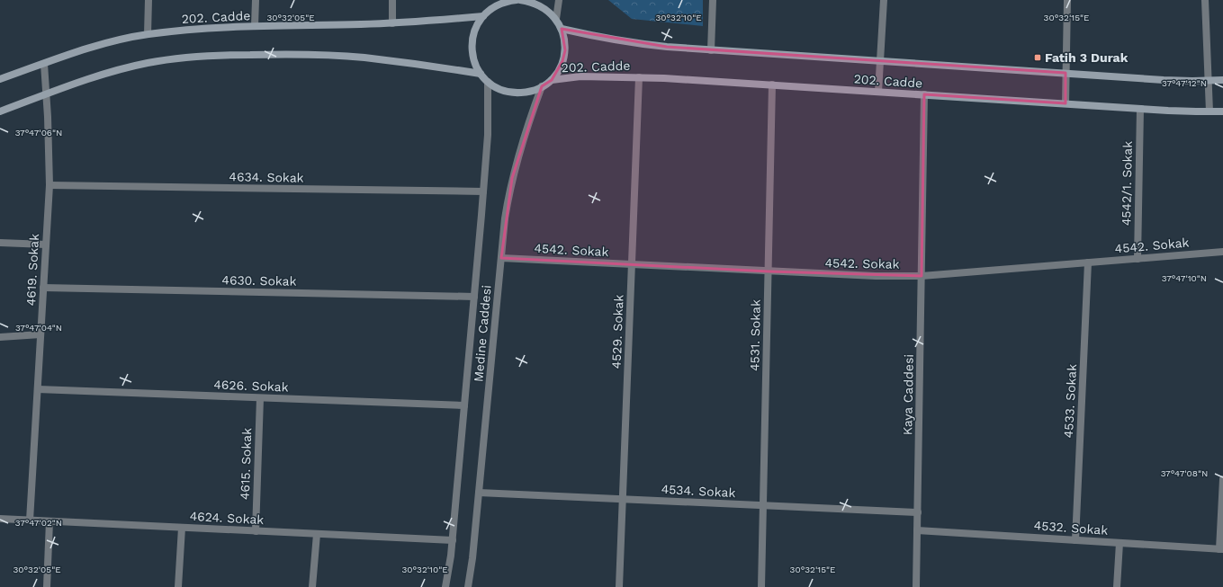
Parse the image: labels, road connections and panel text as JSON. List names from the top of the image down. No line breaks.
{"streets":{"main road":["202. Cadde"],"street":["4634. Sokak","4542/1. Sokak","4542. Sokak","4619. Sokak","4630. Sokak","4529. Sokak","Medine Caddesi","4531. Sokak","4626. Sokak","Kaya Caddesi","4533. Sokak","4615. Sokak","4534. Sokak","4624. Sokak","4532. Sokak"]},"crossings":[["202. Cadde","4542/1. Sokak"],["202. Cadde","4619. Sokak"],["202. Cadde","4529. Sokak"],["202. Cadde","4531. Sokak"],["202. Cadde","Kaya Caddesi"],["4634. Sokak","4619. Sokak"],["4634. Sokak","Medine Caddesi"],["4542/1. Sokak","4542. Sokak"],["4542. Sokak","4529. Sokak"],["4542. Sokak","Medine Caddesi"],["4542. Sokak","4531. Sokak"],["4542. Sokak","Kaya Caddesi"],["4542. Sokak","4533. Sokak"],["4619. Sokak","4630. Sokak"],["4619. Sokak","4626. Sokak"],["4619. Sokak","4624. Sokak"],["4630. Sokak","Medine Caddesi"],["4529. Sokak","4534. Sokak"],["Medine Caddesi","4626. Sokak"],["Medine Caddesi","4534. Sokak"],["Medine Caddesi","4624. Sokak"],["4531. Sokak","4534. Sokak"],["4626. Sokak","4615. Sokak"],["Kaya Caddesi","4534. Sokak"],["Kaya Caddesi","4532. Sokak"],["4533. Sokak","4532. Sokak"],["4615. Sokak","4624. Sokak"]],"places":{"transit":["Fatih 3 Durak"]},"coordinates":["30°32'05\"E","30°32'10\"E","30°32'15\"E","37°47'12\"N","37°47'06\"N","37°47'10\"N","37°47'04\"N","37°47'08\"N","37°47'02\"N"]}
